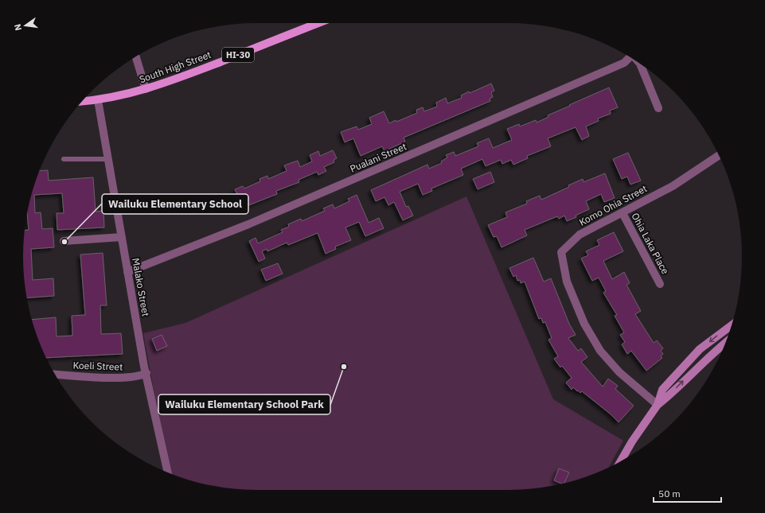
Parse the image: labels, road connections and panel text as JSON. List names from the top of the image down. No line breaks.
{"streets":{"main road":["HI-30","South High Street"],"street":["Pualani Street","Komo Ohia Street","Ohia Laka Place","Malako Street","Koeli Street"]},"crossings":[["South High Street","Malako Street"],["Pualani Street","Malako Street"],["Komo Ohia Street","Ohia Laka Place"],["Malako Street","Koeli Street"]],"places":["Wailuku Elementary School","Wailuku Elementary School Park"],"scale_bar":"50 m","north":"left"}
